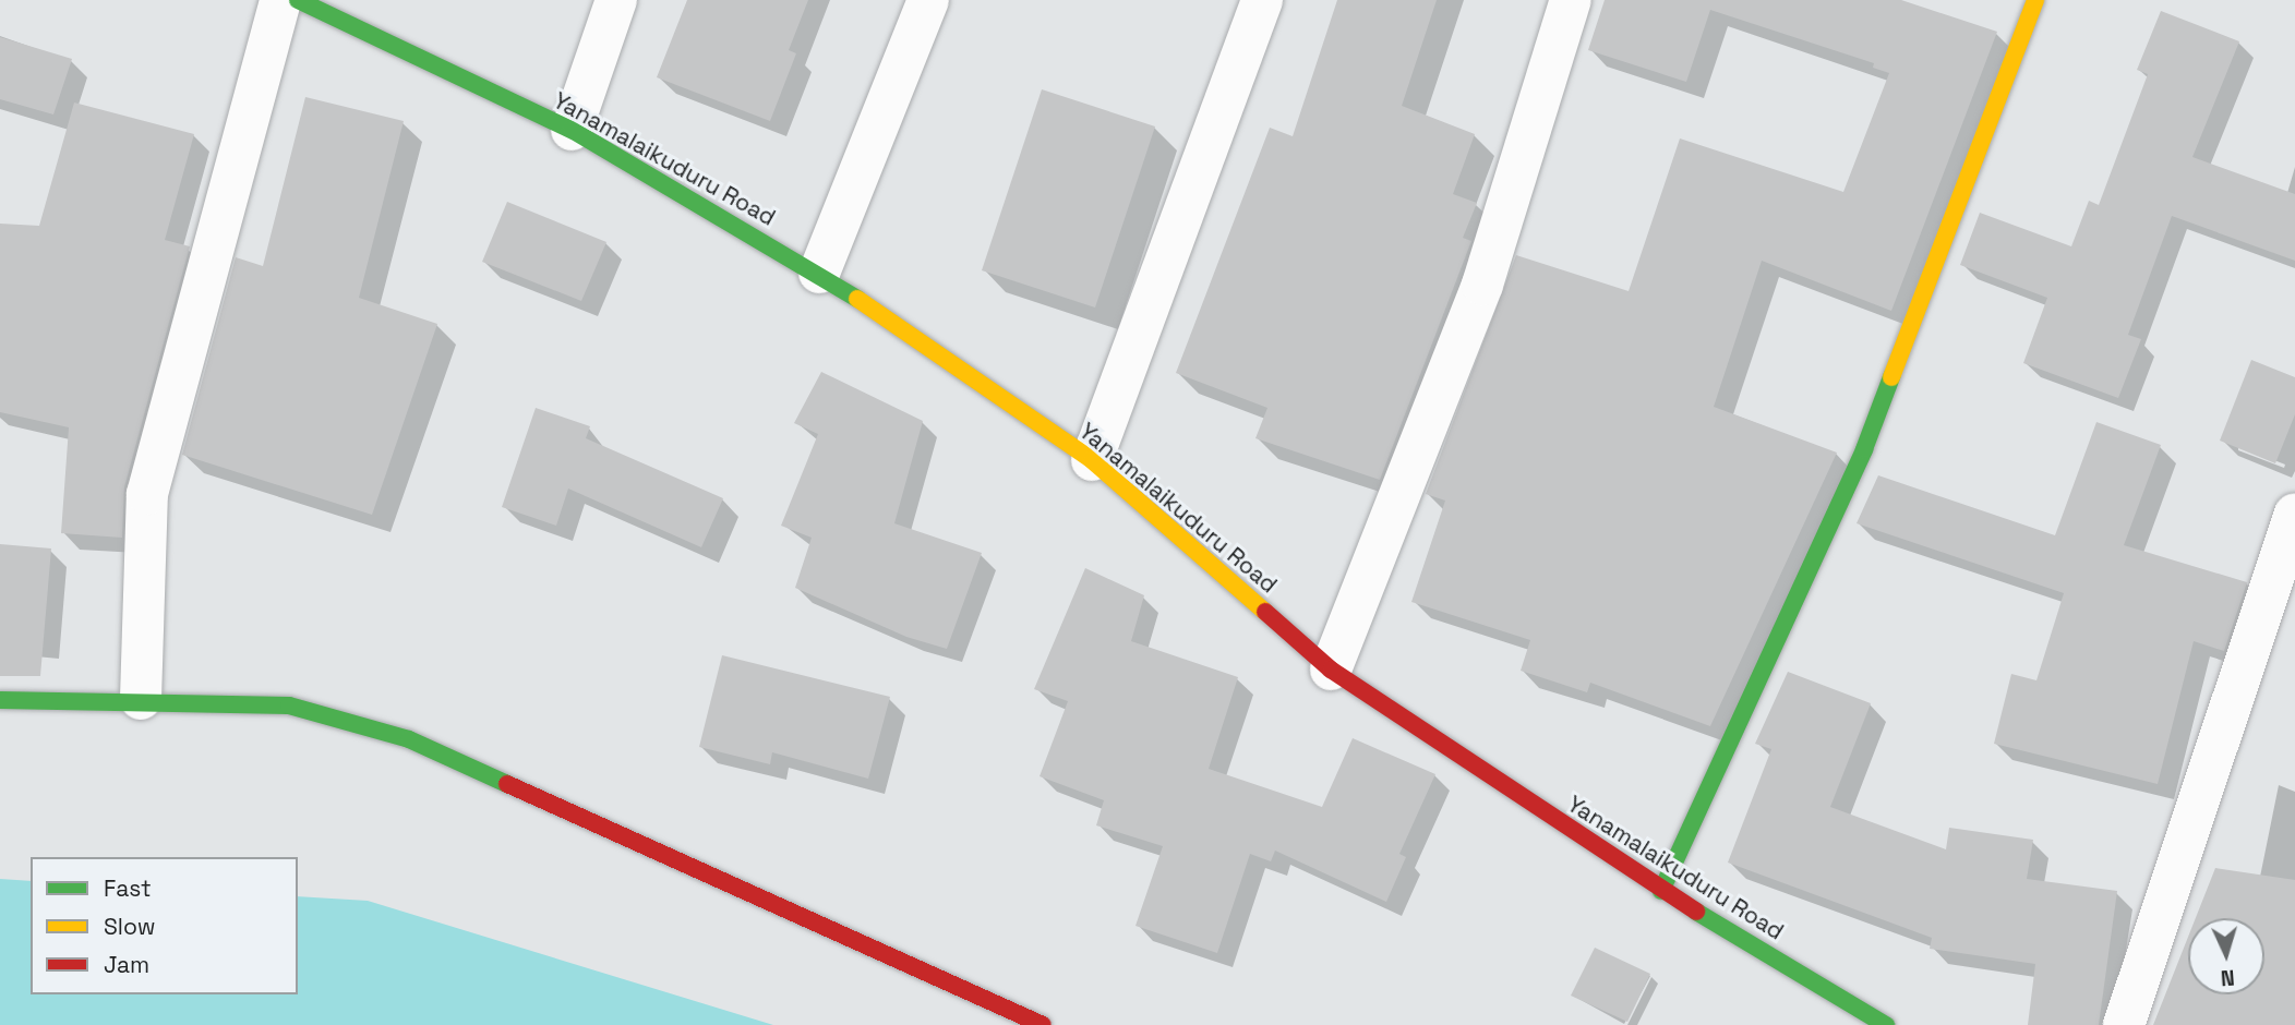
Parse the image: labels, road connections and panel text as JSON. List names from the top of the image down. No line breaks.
{"streets":{"street":["Yanamalaikuduru Road"]},"legend":["Fast","Slow","Jam"],"north":"bottom"}
